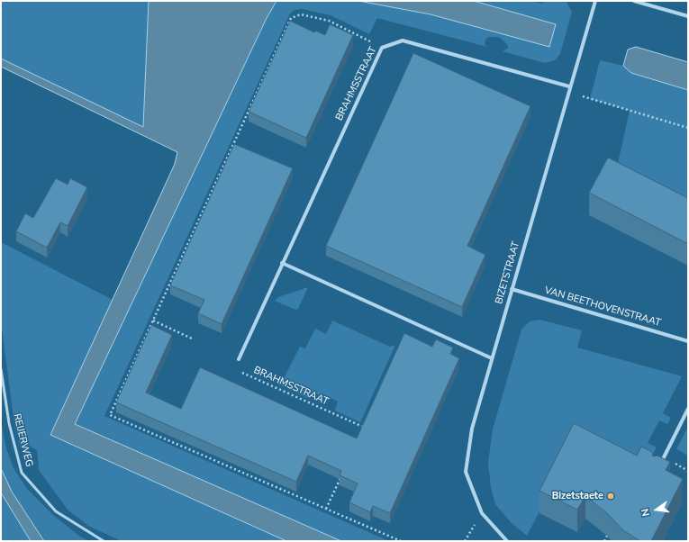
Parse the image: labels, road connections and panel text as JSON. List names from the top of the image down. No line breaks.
{"streets":{"street":["BRAHMSSTRAAT","BIZETSTRAAT","VAN BEETHOVENSTRAAT"],"lane":["REIJERWEG"]},"crossings":[["BRAHMSSTRAAT","BIZETSTRAAT"],["BIZETSTRAAT","VAN BEETHOVENSTRAAT"]],"places":["Bizetstaete"],"north":"left"}
